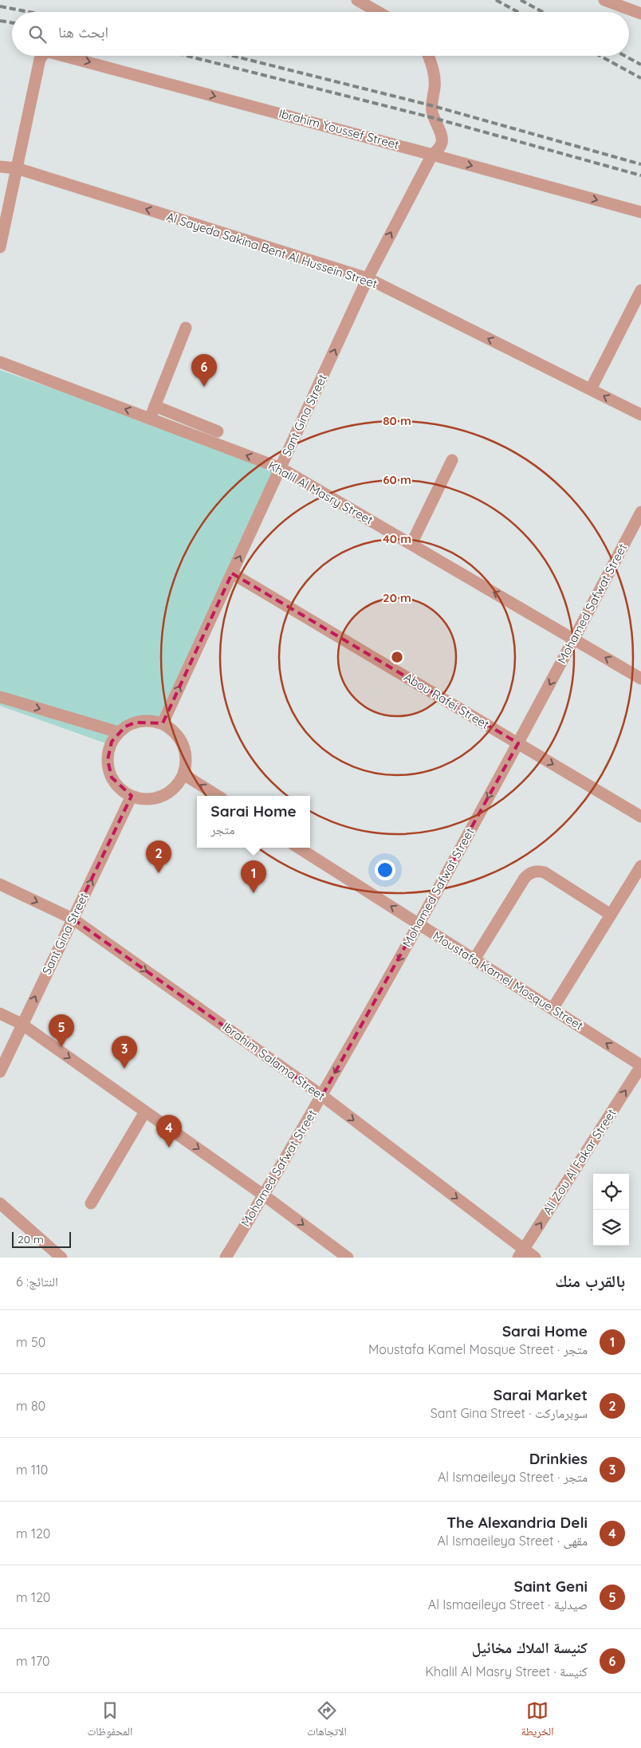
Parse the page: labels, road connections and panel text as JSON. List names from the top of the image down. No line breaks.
{"streets":{"street":["Ibrahim Youssef Street","Al Sayeda Sakina Bent Al Hussein Street","Sant Gina Street","Khalil Al Masry Street","Mohamed Safwat Street","Abou Rafei Street","Moustafa Kamel Mosque Street","Ibrahim Salama Street","Ali Zou Al Fakar Street"]},"crossings":[["Ibrahim Youssef Street","Al Sayeda Sakina Bent Al Hussein Street"],["Ibrahim Youssef Street","Sant Gina Street"],["Al Sayeda Sakina Bent Al Hussein Street","Sant Gina Street"],["Sant Gina Street","Khalil Al Masry Street"],["Sant Gina Street","Abou Rafei Street"],["Sant Gina Street","Ibrahim Salama Street"],["Khalil Al Masry Street","Mohamed Safwat Street"],["Mohamed Safwat Street","Abou Rafei Street"],["Mohamed Safwat Street","Moustafa Kamel Mosque Street"],["Mohamed Safwat Street","Ibrahim Salama Street"],["Moustafa Kamel Mosque Street","Ali Zou Al Fakar Street"],["Ibrahim Salama Street","Ali Zou Al Fakar Street"]],"one_way":["Ibrahim Youssef Street","Al Sayeda Sakina Bent Al Hussein Street","Sant Gina Street","Khalil Al Masry Street","Mohamed Safwat Street","Moustafa Kamel Mosque Street","Ibrahim Salama Street","Ali Zou Al Fakar Street"],"scale_bar":"20 m","page":{"search":"ابحث هنا","pins":["6","2","1","5","3","4"],"popup":["Sarai Home","متجر"],"scale":"20 m","heading":["بالقرب منك","النتائج: 6"],"list":[{"mark":"1","name":"Sarai Home","note":"متجر · Moustafa Kamel Mosque Street","value":"50 m"},{"mark":"2","name":"Sarai Market","note":"سوبرماركت · Sant Gina Street","value":"80 m"},{"mark":"3","name":"Drinkies","note":"متجر · Al Ismaeileya Street","value":"110 m"},{"mark":"4","name":"The Alexandria Deli","note":"مقهى · Al Ismaeileya Street","value":"120 m"},{"mark":"5","name":"Saint Geni","note":"صيدلية · Al Ismaeileya Street","value":"120 m"},{"mark":"6","name":"كنيسة الملاك مخائيل","note":"كنيسة · Khalil Al Masry Street","value":"170 m"}],"nav":["الخريطة","الاتجاهات","المحفوظات"]},"rings":["80 m","60 m","40 m","20 m"]}
